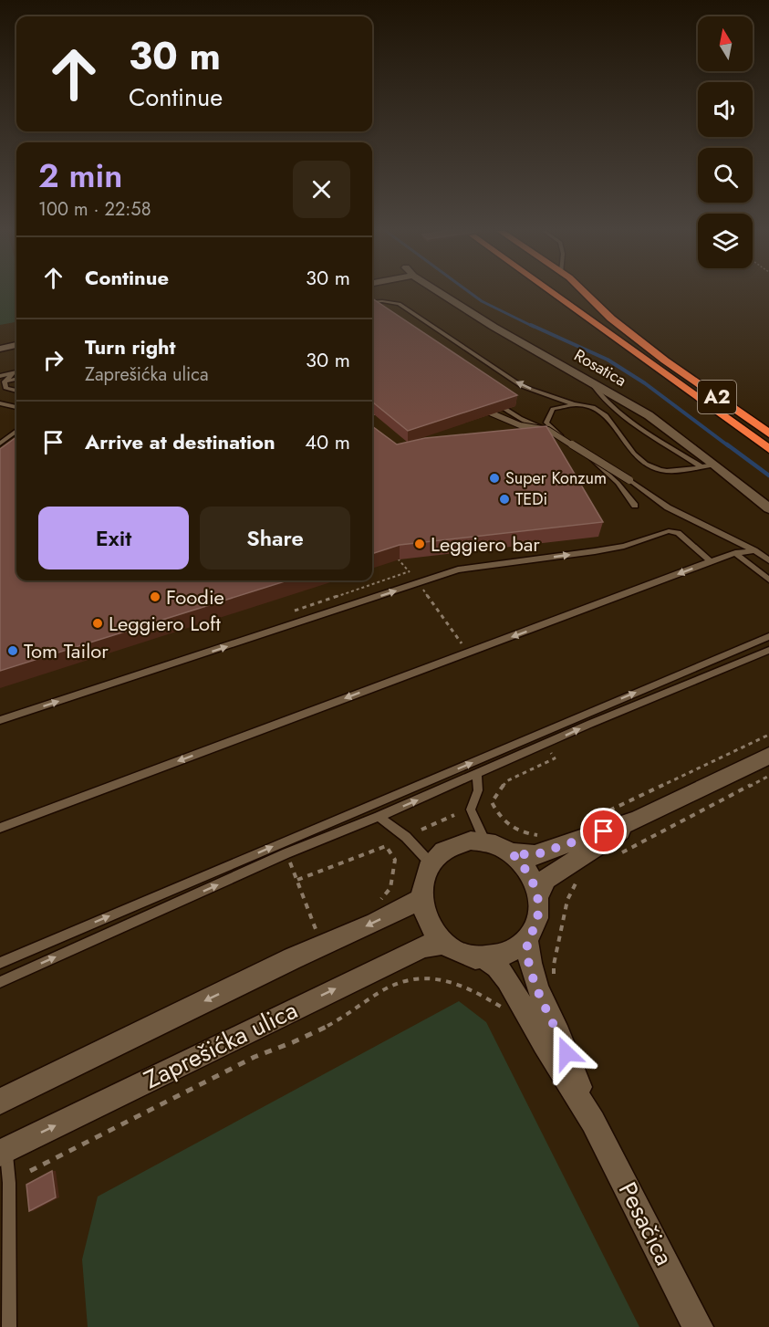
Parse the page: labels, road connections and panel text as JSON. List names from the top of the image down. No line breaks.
{"streets":{"highway":["A2"],"street":["Rosatica","Zaprešićka ulica","Pesačica"]},"crossings":[["Zaprešićka ulica","Pesačica"]],"places":["Super Konzum","TEDi","Leggiero bar","Foodie","Leggiero Loft","Tom Tailor"],"north":"top","page":{"turn":["30 m","Continue"],"heading":["2 min","100 m · 22:58"],"list":[{"name":"Continue","value":"30 m"},{"name":"Turn right","note":"Zaprešićka ulica","value":"30 m"},{"name":"Arrive at destination","value":"40 m"}],"buttons":["Exit","Share"]}}
